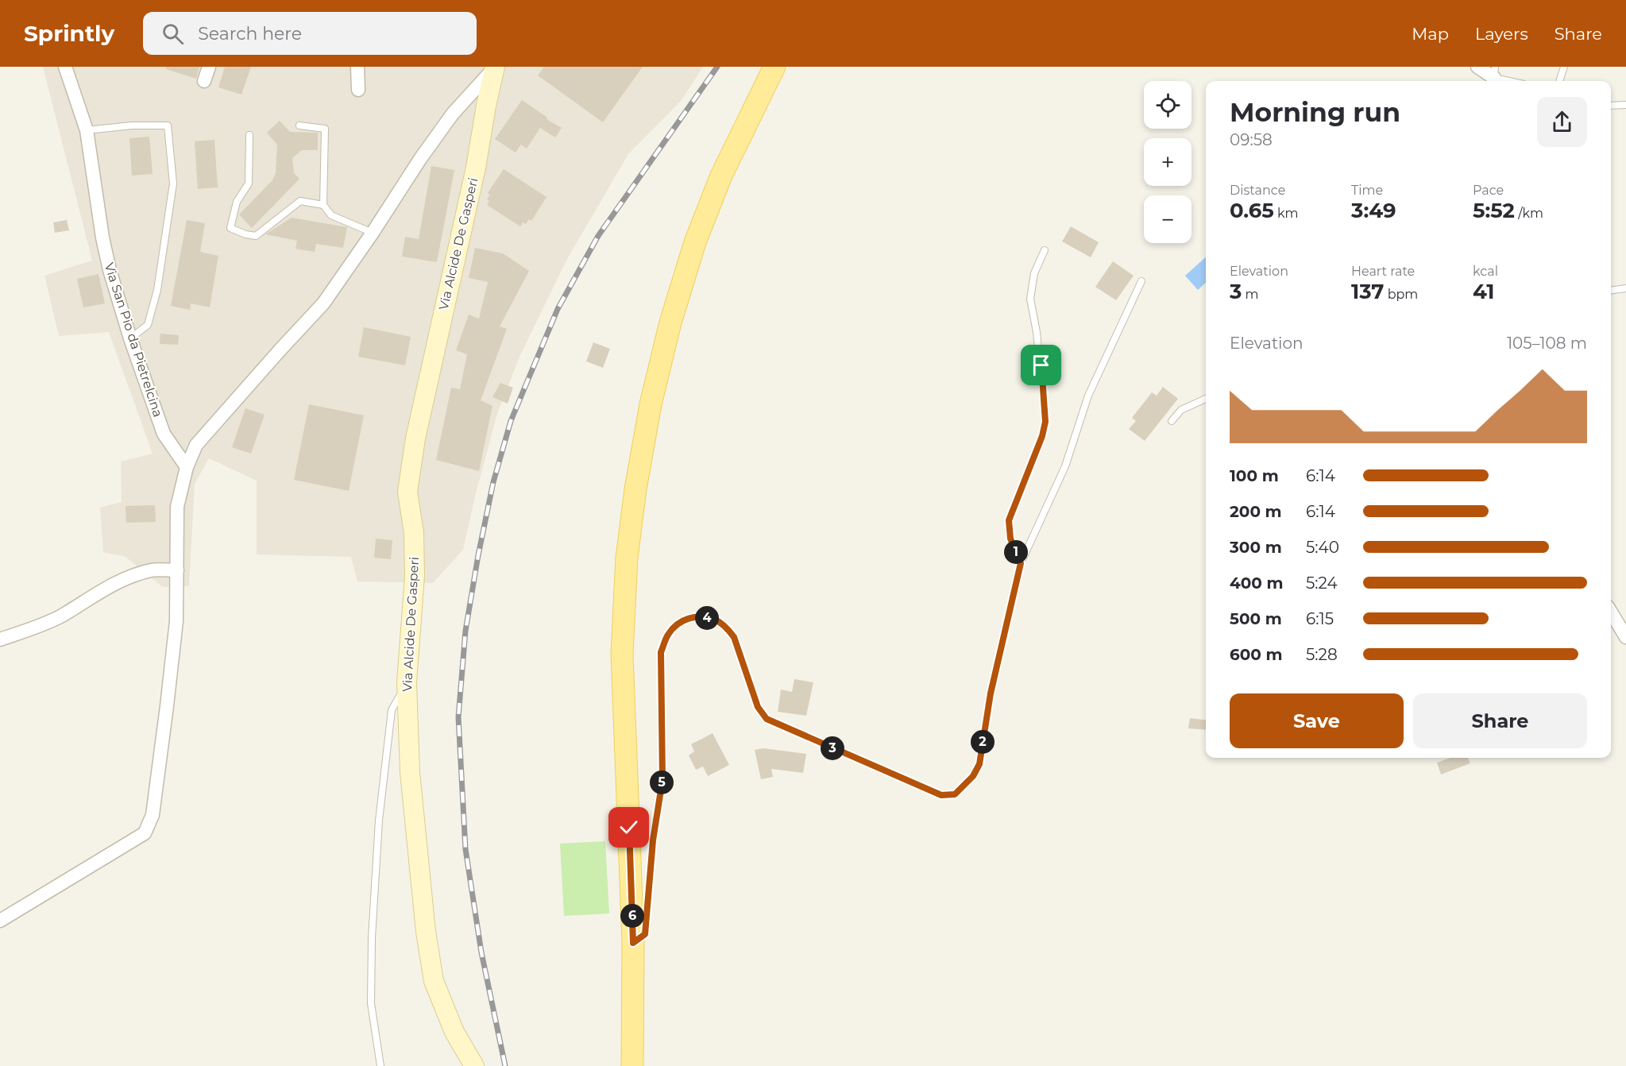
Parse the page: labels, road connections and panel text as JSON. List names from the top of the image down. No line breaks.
{"streets":{"main road":["Via Alcide De Gasperi"],"street":["Via San Pio da Pietrelcina"]},"page":{"header":"Sprintly","search":"Search here","nav":["Map","Layers","Share"],"map_buttons":["+","−"],"heading":["Morning run","09:58"],"stats":[["Distance","0.65 km"],["Time","3:49"],["Pace","5:52 /km"],["Elevation","3 m"],["Heart rate","137 bpm"],["kcal","41"]],"chart":["Elevation","105–108 m"],"list":[{"name":"100 m","note":"6:14"},{"name":"200 m","note":"6:14"},{"name":"300 m","note":"5:40"},{"name":"400 m","note":"5:24"},{"name":"500 m","note":"6:15"},{"name":"600 m","note":"5:28"}],"pins":["1","4","2","3","5","6"],"buttons":["Save","Share"]}}
